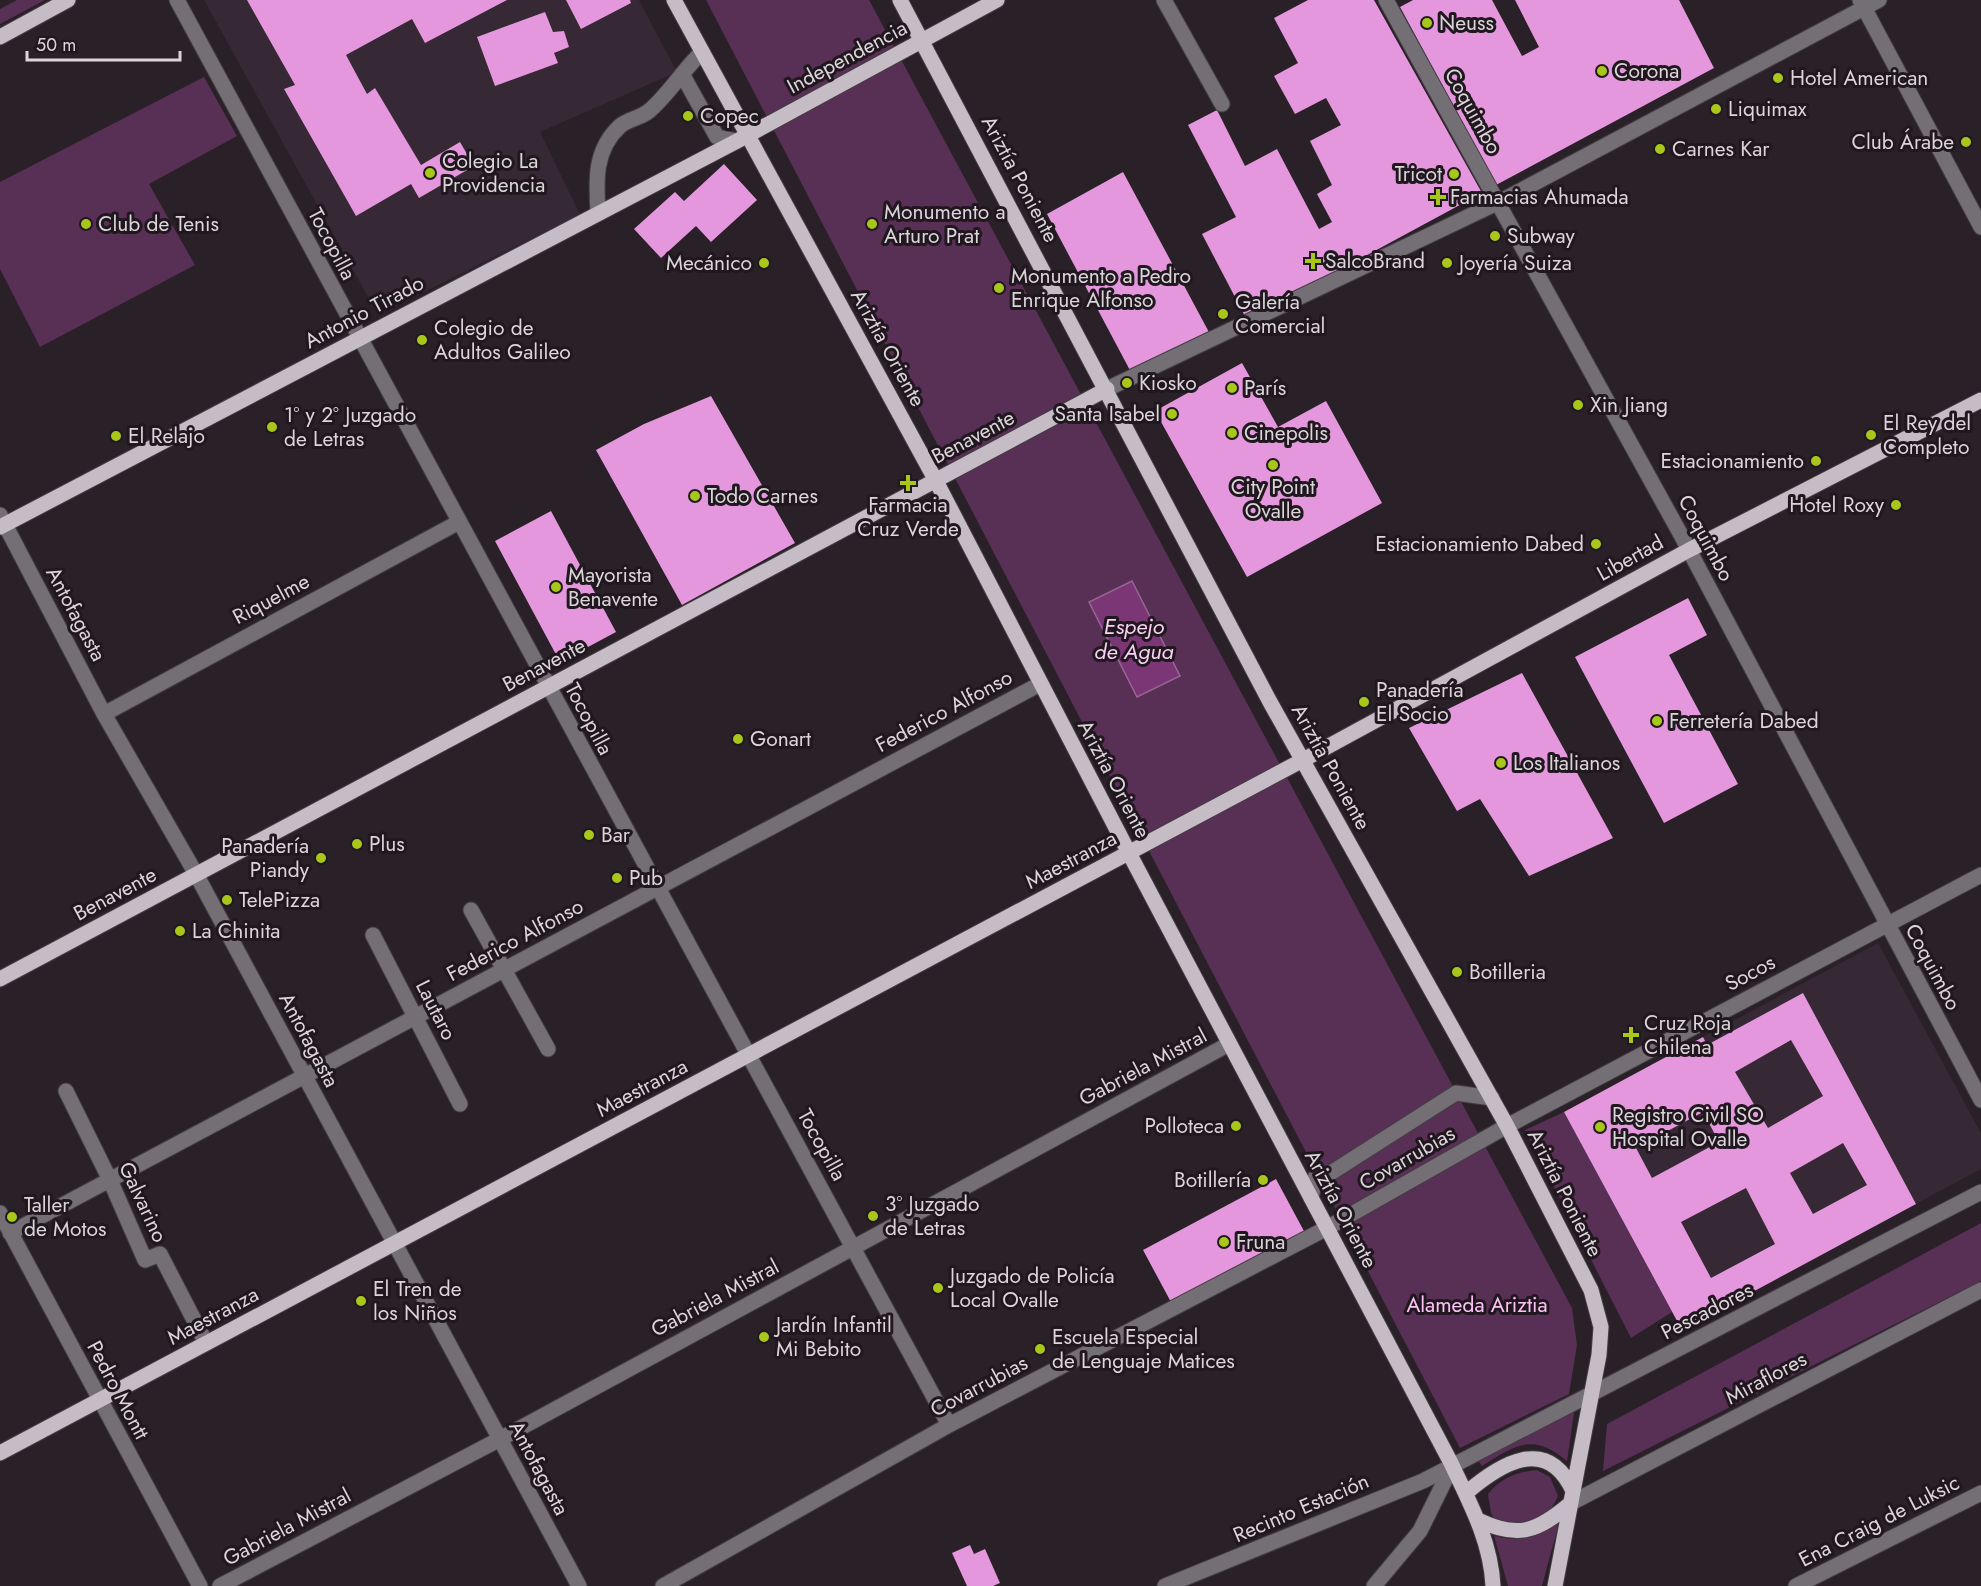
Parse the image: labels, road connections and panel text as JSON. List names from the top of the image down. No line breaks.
{"streets":{"main road":["Independencia","Ariztía Poniente","Antonio Tirado","Ariztía Oriente","Benavente","Libertad","Maestranza"],"street":["Coquimbo","Tocopilla","Riquelme","Antofagasta","Federico Alfonso","Socos","Lautaro","Gabriela Mistral","Covarrubias","Galvarino","Pescadores","Miraflores","Pedro Montt","Recinto Estación","Ena Craig de Luksic"]},"crossings":[["Independencia","Ariztía Poniente"],["Independencia","Antonio Tirado"],["Independencia","Ariztía Oriente"],["Coquimbo","Libertad"],["Coquimbo","Socos"],["Ariztía Poniente","Ariztía Oriente"],["Ariztía Poniente","Benavente"],["Ariztía Poniente","Libertad"],["Ariztía Poniente","Maestranza"],["Ariztía Poniente","Socos"],["Ariztía Poniente","Covarrubias"],["Ariztía Poniente","Pescadores"],["Ariztía Poniente","Miraflores"],["Tocopilla","Antonio Tirado"],["Tocopilla","Benavente"],["Tocopilla","Riquelme"],["Tocopilla","Federico Alfonso"],["Tocopilla","Maestranza"],["Tocopilla","Gabriela Mistral"],["Tocopilla","Covarrubias"],["Antonio Tirado","Ariztía Oriente"],["Antonio Tirado","Antofagasta"],["Ariztía Oriente","Benavente"],["Ariztía Oriente","Federico Alfonso"],["Ariztía Oriente","Maestranza"],["Ariztía Oriente","Gabriela Mistral"],["Ariztía Oriente","Covarrubias"],["Ariztía Oriente","Pescadores"],["Ariztía Oriente","Miraflores"],["Ariztía Oriente","Recinto Estación"],["Benavente","Antofagasta"],["Libertad","Maestranza"],["Riquelme","Antofagasta"],["Antofagasta","Federico Alfonso"],["Antofagasta","Maestranza"],["Antofagasta","Gabriela Mistral"],["Federico Alfonso","Lautaro"],["Federico Alfonso","Galvarino"],["Federico Alfonso","Pedro Montt"],["Maestranza","Galvarino"],["Maestranza","Pedro Montt"],["Socos","Covarrubias"],["Pescadores","Recinto Estación"]],"water":["Espejo de Agua"],"parks":["Alameda Ariztia"],"places":{"other":["Neuss","Corona","Hotel American","Liquimax","Copec","Club Árabe","Carnes Kar","Colegio La Providencia","Tricot","Club de Tenis","Monumento a Arturo Prat","Subway","Mecánico","Joyería Suiza","Monumento a Pedro Enrique Alfonso","Galería Comercial","Colegio de Adultos Galileo","Kiosko","París","Xin Jiang","Santa Isabel","1º y 2° Juzgado de Letras","Cinepolis","El Rey del Completo","El Relajo","Estacionamiento","City Point Ovalle","Todo Carnes","Hotel Roxy","Estacionamiento Dabed","Mayorista Benavente","Panadería El Socio","Ferretería Dabed","Gonart","Los Italianos","Bar","Plus","Panadería Piandy","Pub","TelePizza","La Chinita","Botilleria","Polloteca","Registro Civil SO Hospital Ovalle","Botillería","3º Juzgado de Letras","Taller de Motos","Fruna","Juzgado de Policía Local Ovalle","El Tren de los Niños","Jardín Infantil Mi Bebito","Escuela Especial de Lenguaje Matices"],"health":["Farmacias Ahumada","SalcoBrand","Farmacia Cruz Verde","Cruz Roja Chilena"]},"scale_bar":"50 m"}
